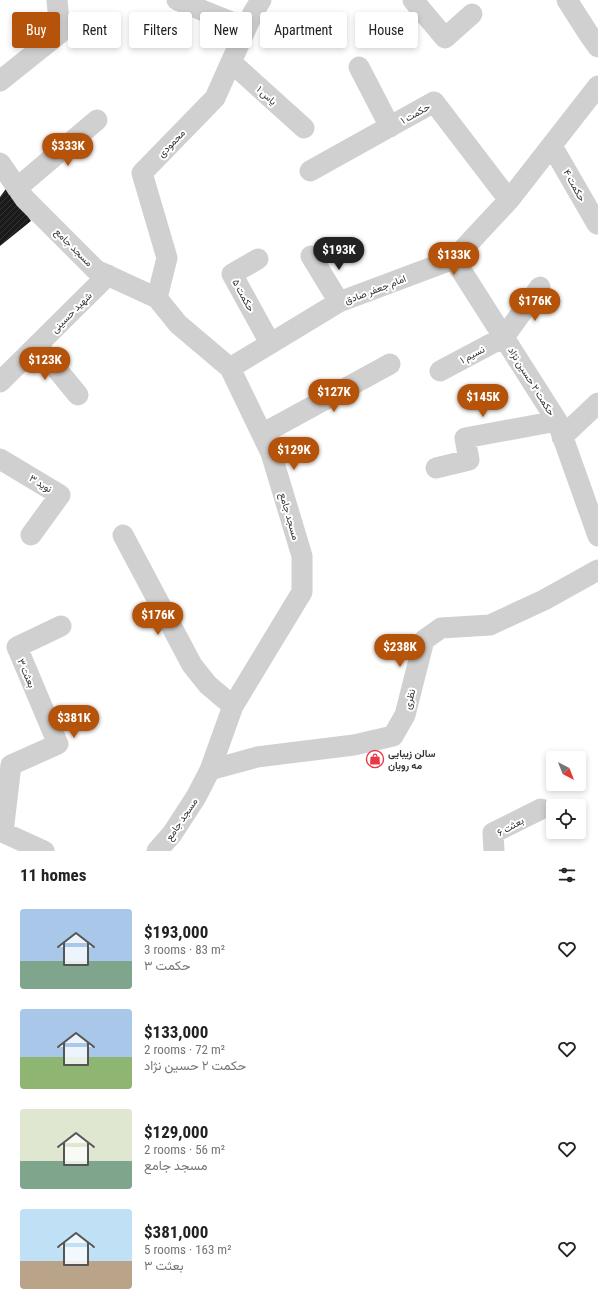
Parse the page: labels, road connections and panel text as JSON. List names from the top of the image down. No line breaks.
{"streets":{"street":["یاس ۱","حکمت ۱","محمودی","حکمت ۴","مسجد جامع","امام جعفر صادق","حکمت ۵","شهید حسینی","نسیم ۱","حکمت ۲ حسین نژاد","نوید ۳","بعثت ۳","نظری","بعثت ۶"]},"crossings":[["یاس ۱","محمودی"],["حکمت ۱","امام جعفر صادق"],["محمودی","مسجد جامع"],["حکمت ۴","امام جعفر صادق"],["مسجد جامع","امام جعفر صادق"],["مسجد جامع","شهید حسینی"],["مسجد جامع","نظری"],["امام جعفر صادق","حکمت ۵"],["امام جعفر صادق","حکمت ۲ حسین نژاد"],["نسیم ۱","حکمت ۲ حسین نژاد"]],"places":{"shop":["سالن زیبایی مه رویان"]},"north":"bottom right","page":{"chip":["Buy","Rent","Filters","New","Apartment","House"],"price":["$333K","$193K","$133K","$176K","$123K","$127K","$145K","$129K","$176K","$238K","$381K"],"heading":"11 homes","list":[{"name":"$193,000","note":"3 rooms · 83 m² · حکمت ۳"},{"name":"$133,000","note":"2 rooms · 72 m² · حکمت ۲ حسین نژاد"},{"name":"$129,000","note":"2 rooms · 56 m² · مسجد جامع"},{"name":"$381,000","note":"5 rooms · 163 m² · بعثت ۳"}]}}
